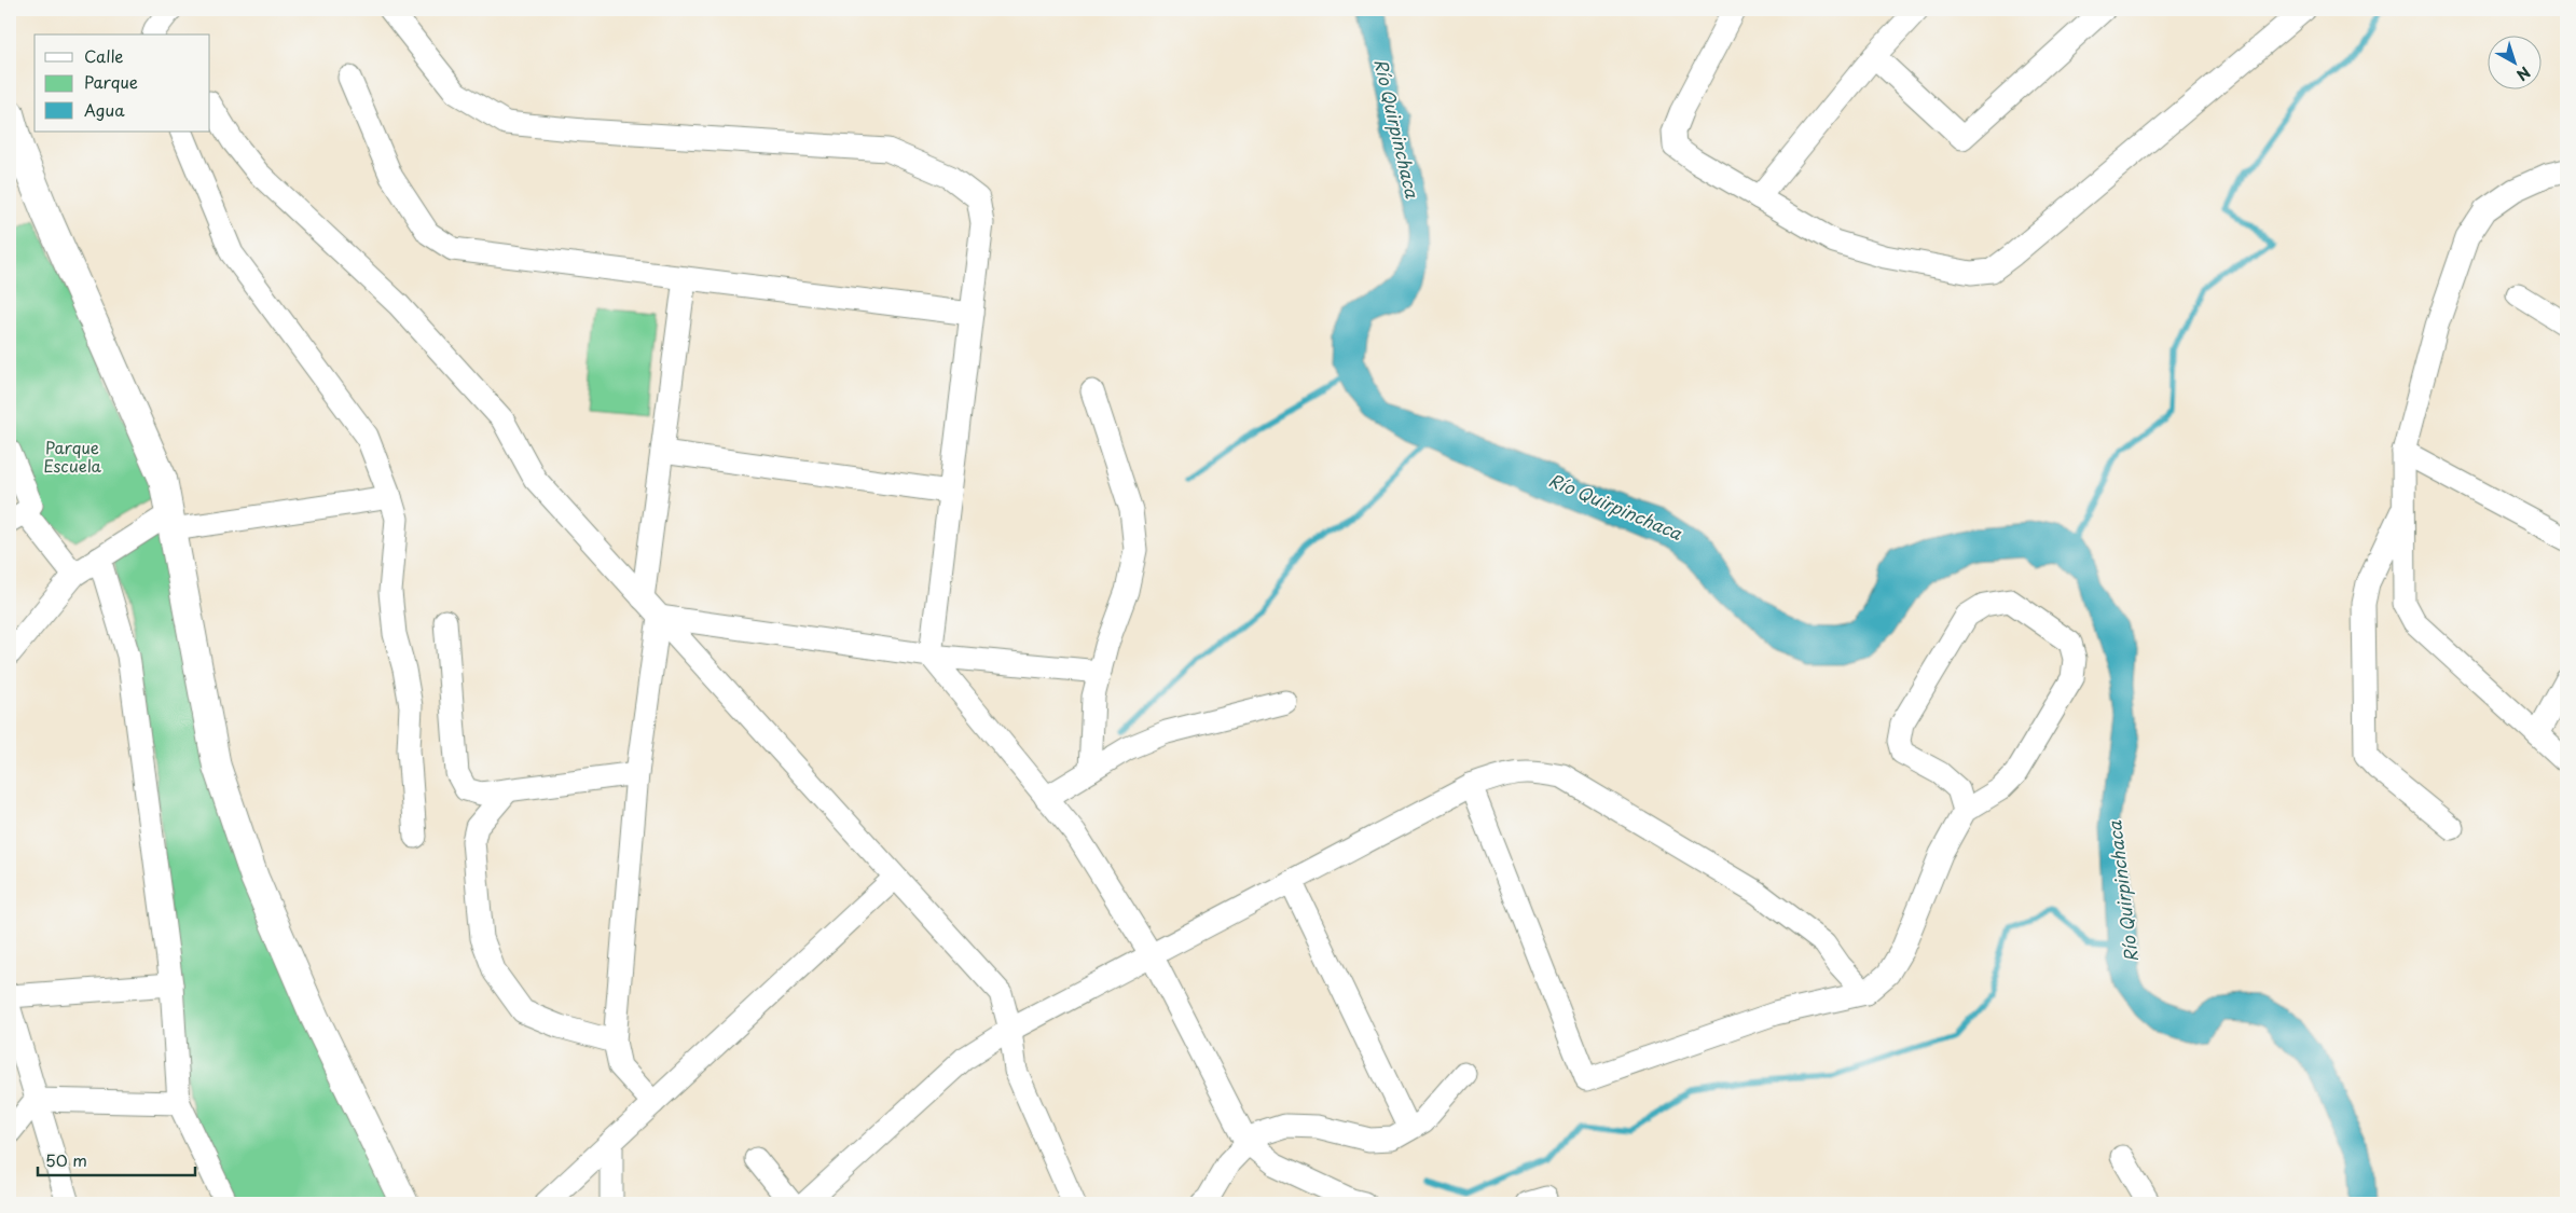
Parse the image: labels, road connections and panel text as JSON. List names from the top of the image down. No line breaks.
{"water":["Río Quirpinchaca"],"parks":["Parque Escuela"],"legend":["Calle","Parque","Agua"],"scale_bar":"50 m","north":"bottom right"}
